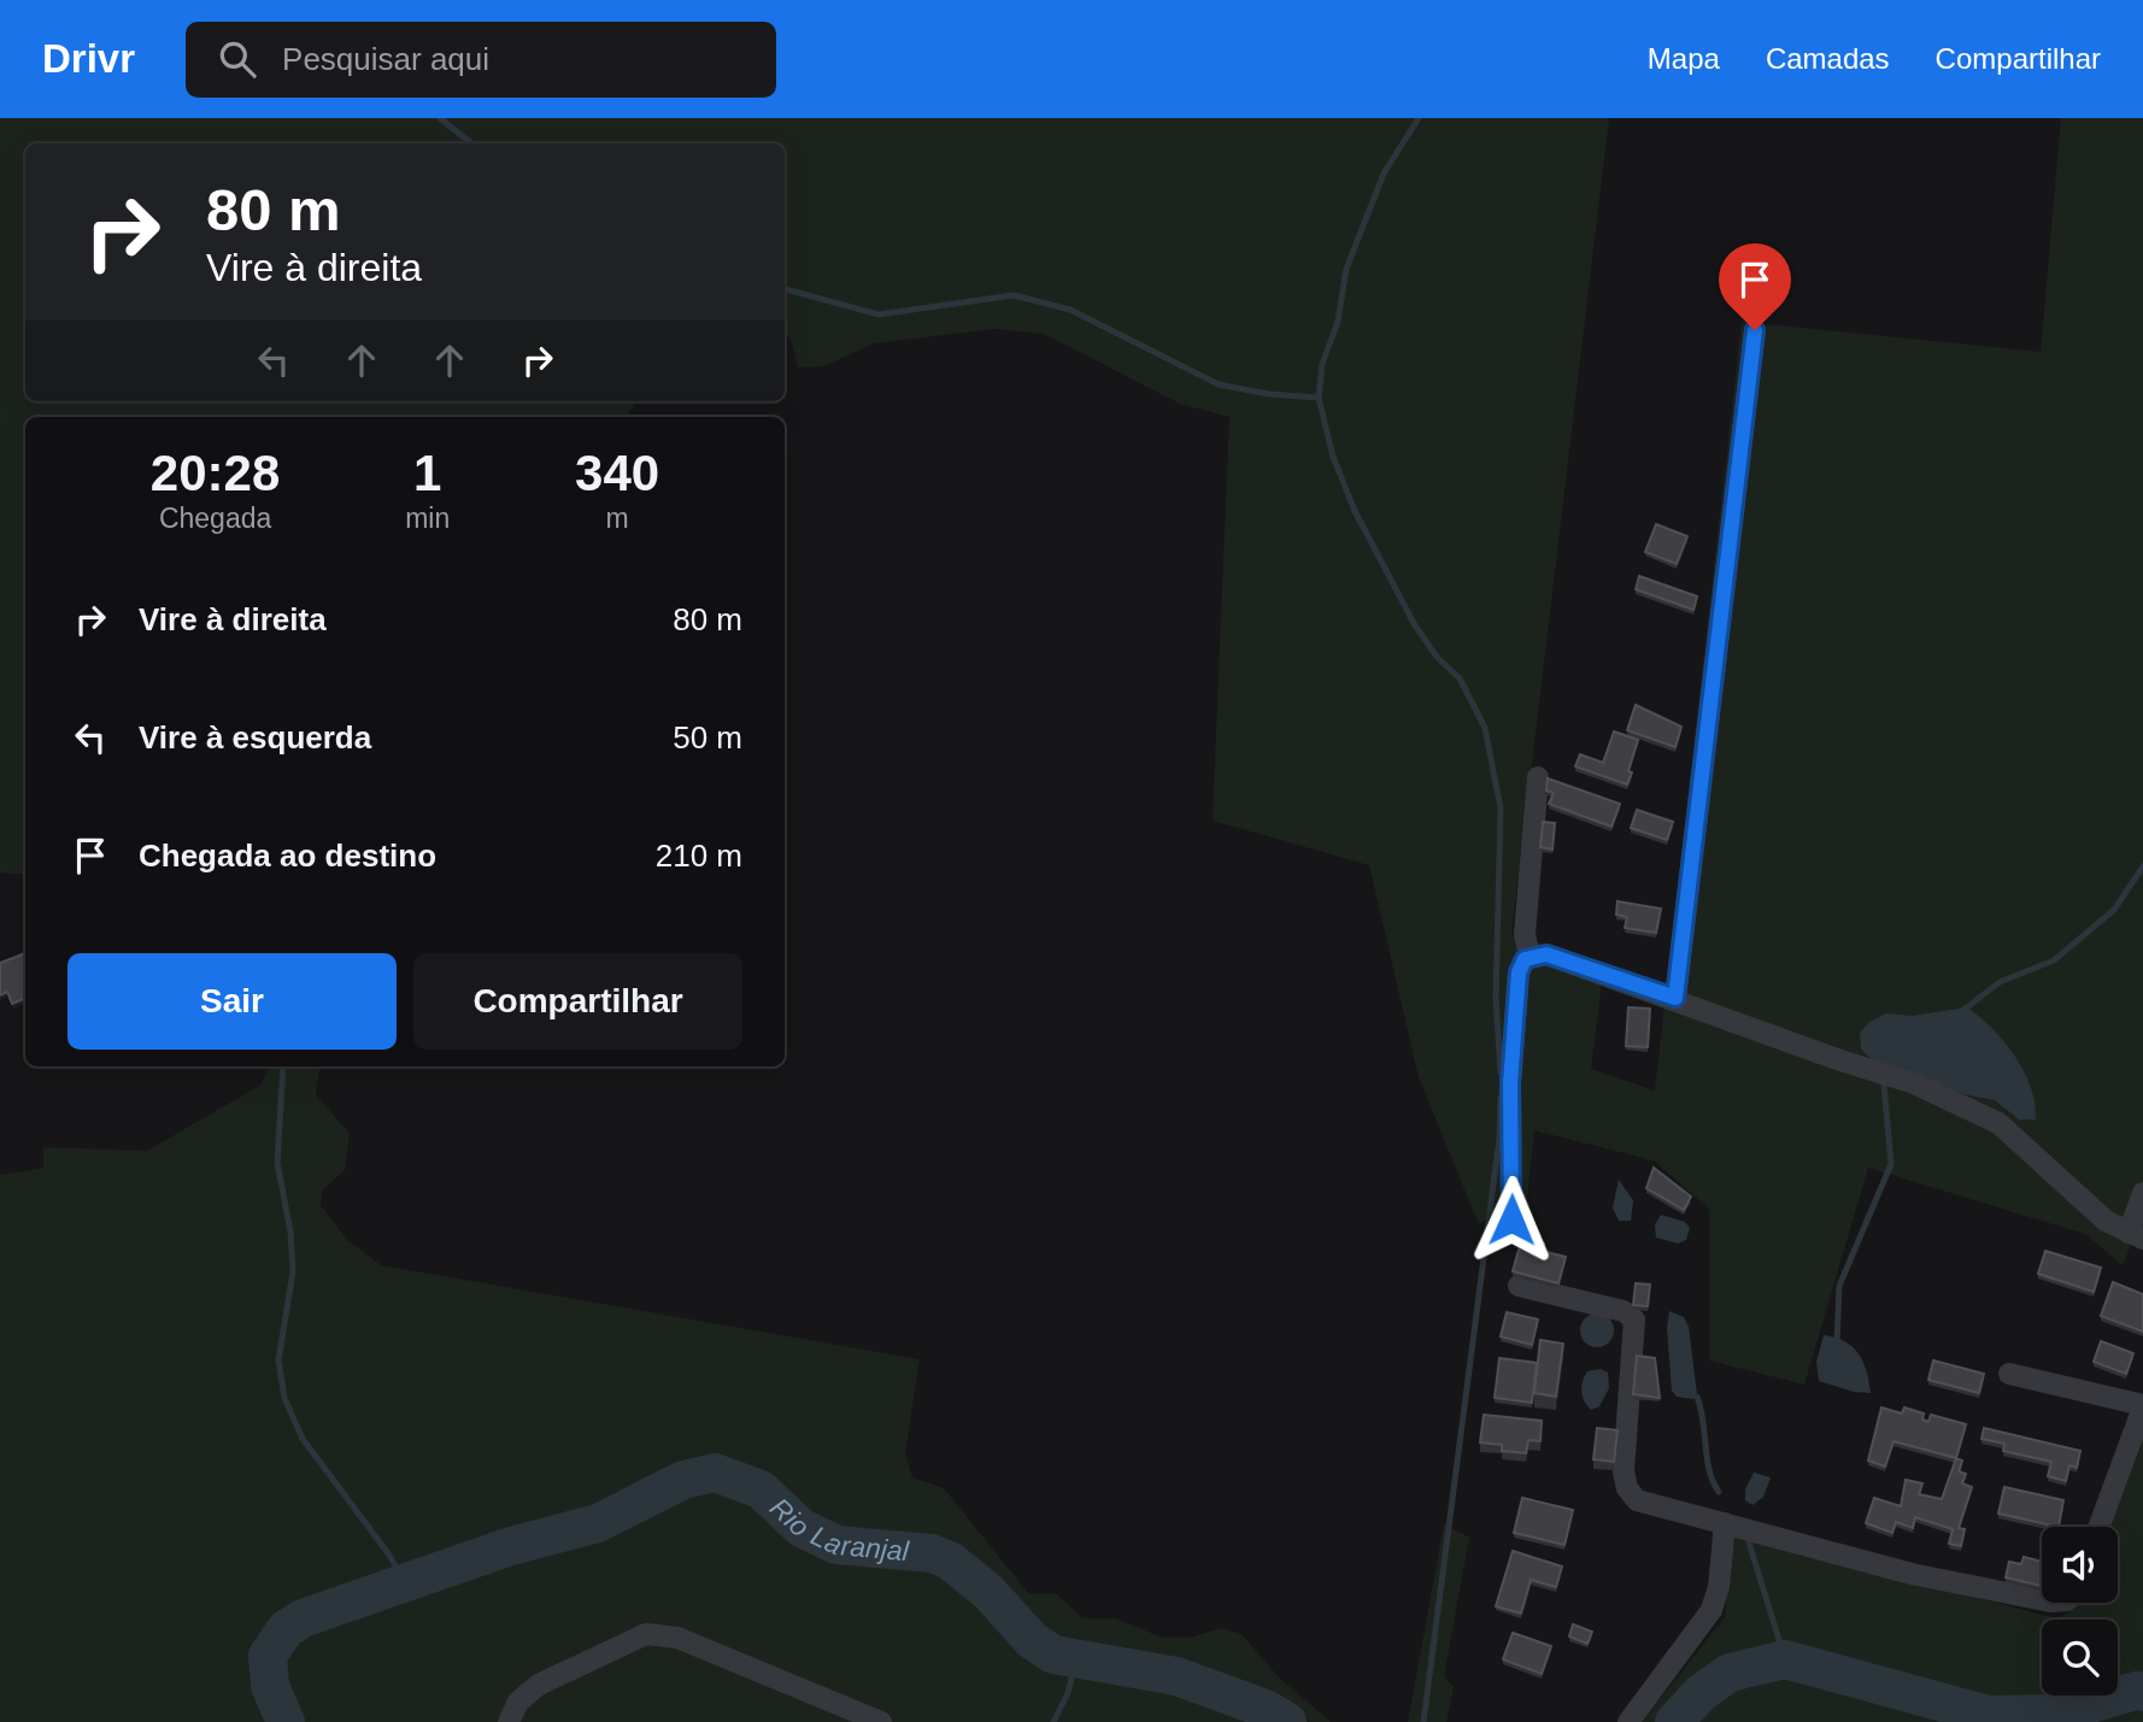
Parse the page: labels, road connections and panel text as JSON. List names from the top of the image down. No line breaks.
{"water":["Rio Laranjal"],"page":{"header":"Drivr","search":"Pesquisar aqui","nav":["Mapa","Camadas","Compartilhar"],"turn":["80 m","Vire à direita"],"eta":["20:28","Chegada","1","min","340","m"],"list":[{"name":"Vire à direita","value":"80 m"},{"name":"Vire à esquerda","value":"50 m"},{"name":"Chegada ao destino","value":"210 m"}],"buttons":["Sair","Compartilhar"]}}
